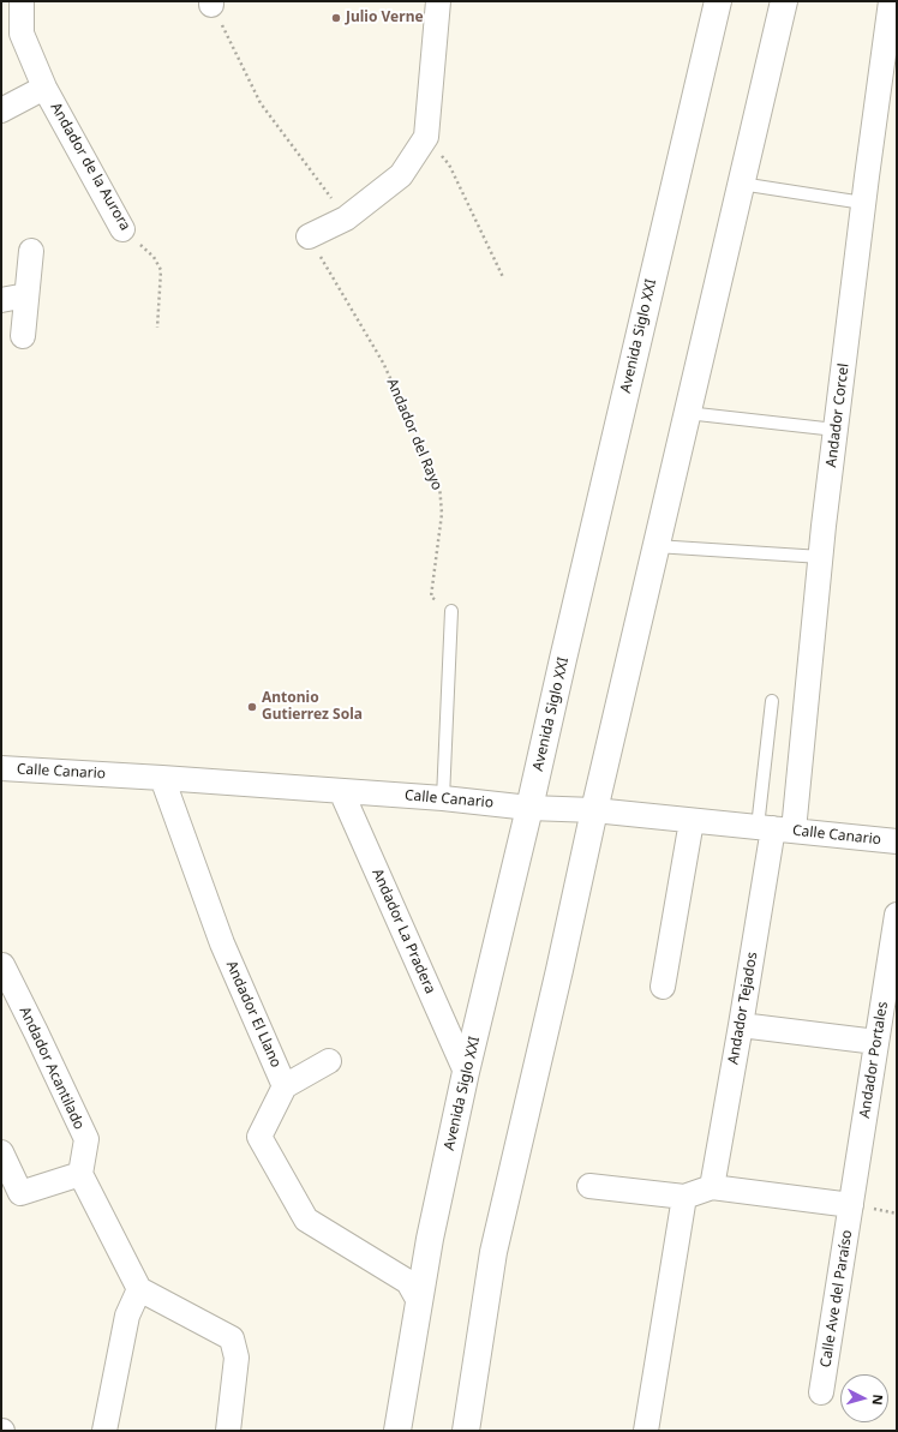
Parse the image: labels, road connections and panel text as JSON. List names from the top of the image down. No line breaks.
{"streets":{"highway":["Avenida Siglo XXI"],"street":["Andador de la Aurora","Andador Corcel","Calle Canario","Andador La Pradera","Andador Tejados","Andador El Llano","Andador Portales","Andador Acantilado","Calle Ave del Paraíso"],"path":["Andador del Rayo"]},"crossings":[["Avenida Siglo XXI","Calle Canario"],["Avenida Siglo XXI","Andador La Pradera"],["Avenida Siglo XXI","Andador El Llano"],["Andador Corcel","Calle Canario"],["Andador Corcel","Andador Tejados"],["Calle Canario","Andador La Pradera"],["Calle Canario","Andador Tejados"],["Calle Canario","Andador El Llano"],["Andador Portales","Calle Ave del Paraíso"]],"places":["Julio Verne","Antonio Gutierrez Sola"],"north":"right"}
